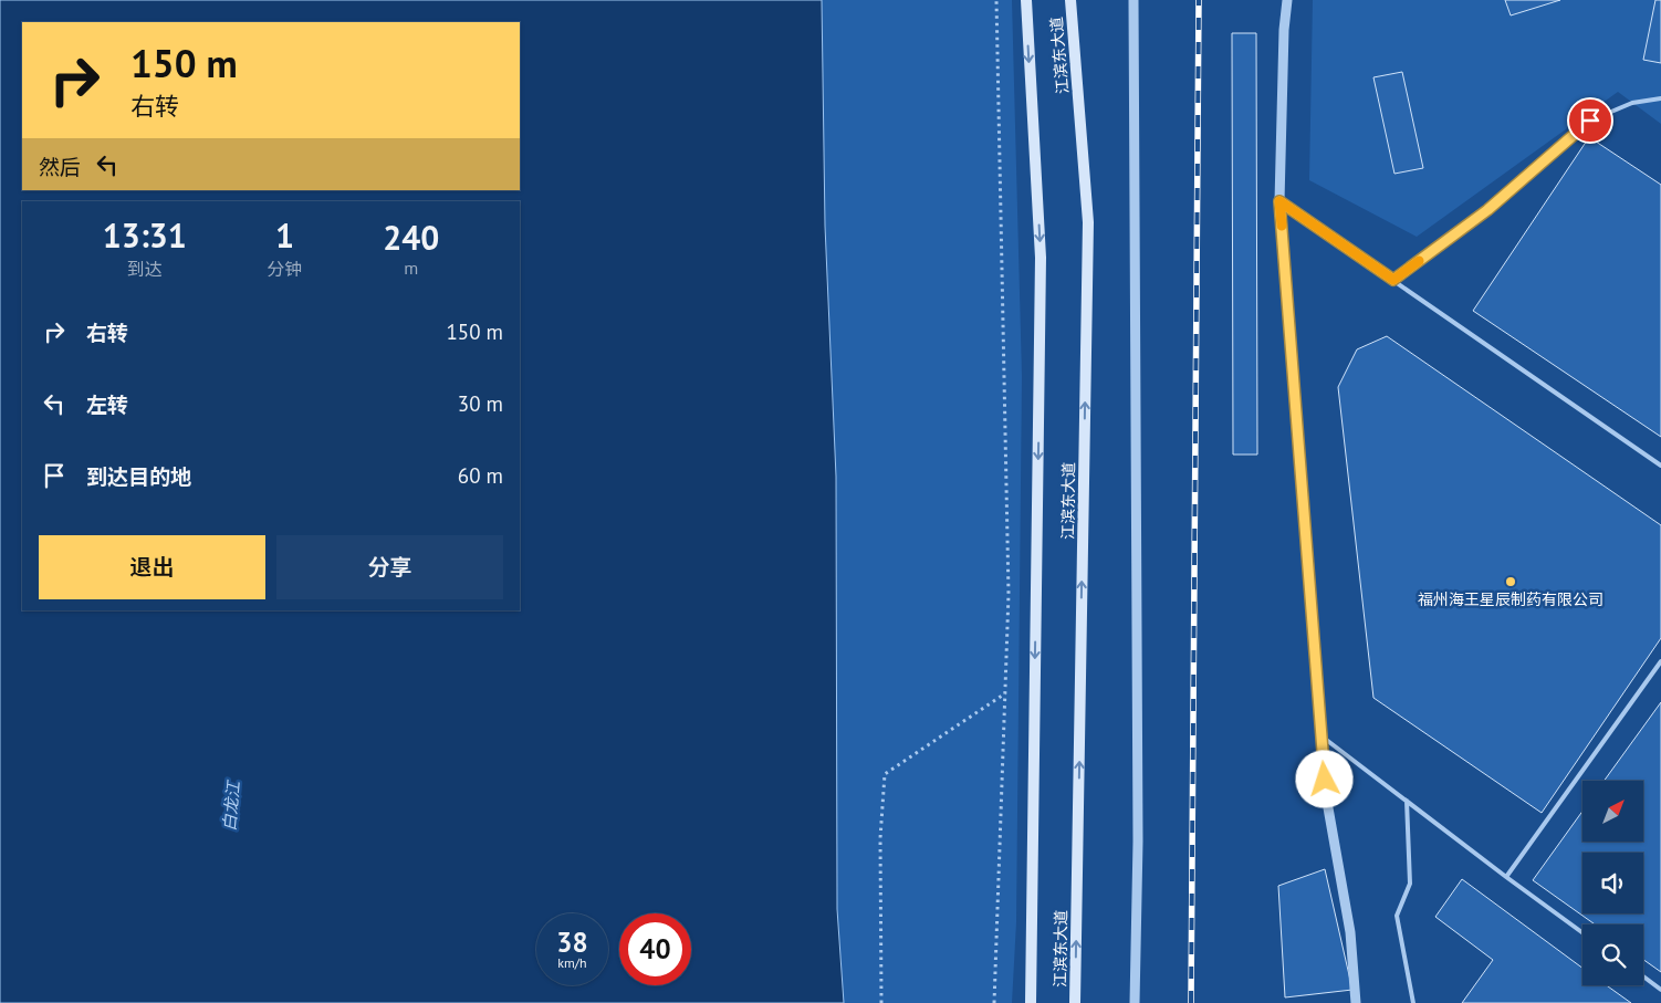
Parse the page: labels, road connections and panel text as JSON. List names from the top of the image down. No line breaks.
{"streets":{"main road":["江滨东大道"]},"water":["白龙江"],"places":["福州海王星辰制药有限公司"],"north":"top right","page":{"turn":["150 m","右转"],"then":"然后","eta":["13:31","到达","1","分钟","240","m"],"list":[{"name":"右转","value":"150 m"},{"name":"左转","value":"30 m"},{"name":"到达目的地","value":"60 m"}],"buttons":["退出","分享"],"speed":"38 km/h","limit":"40"}}
